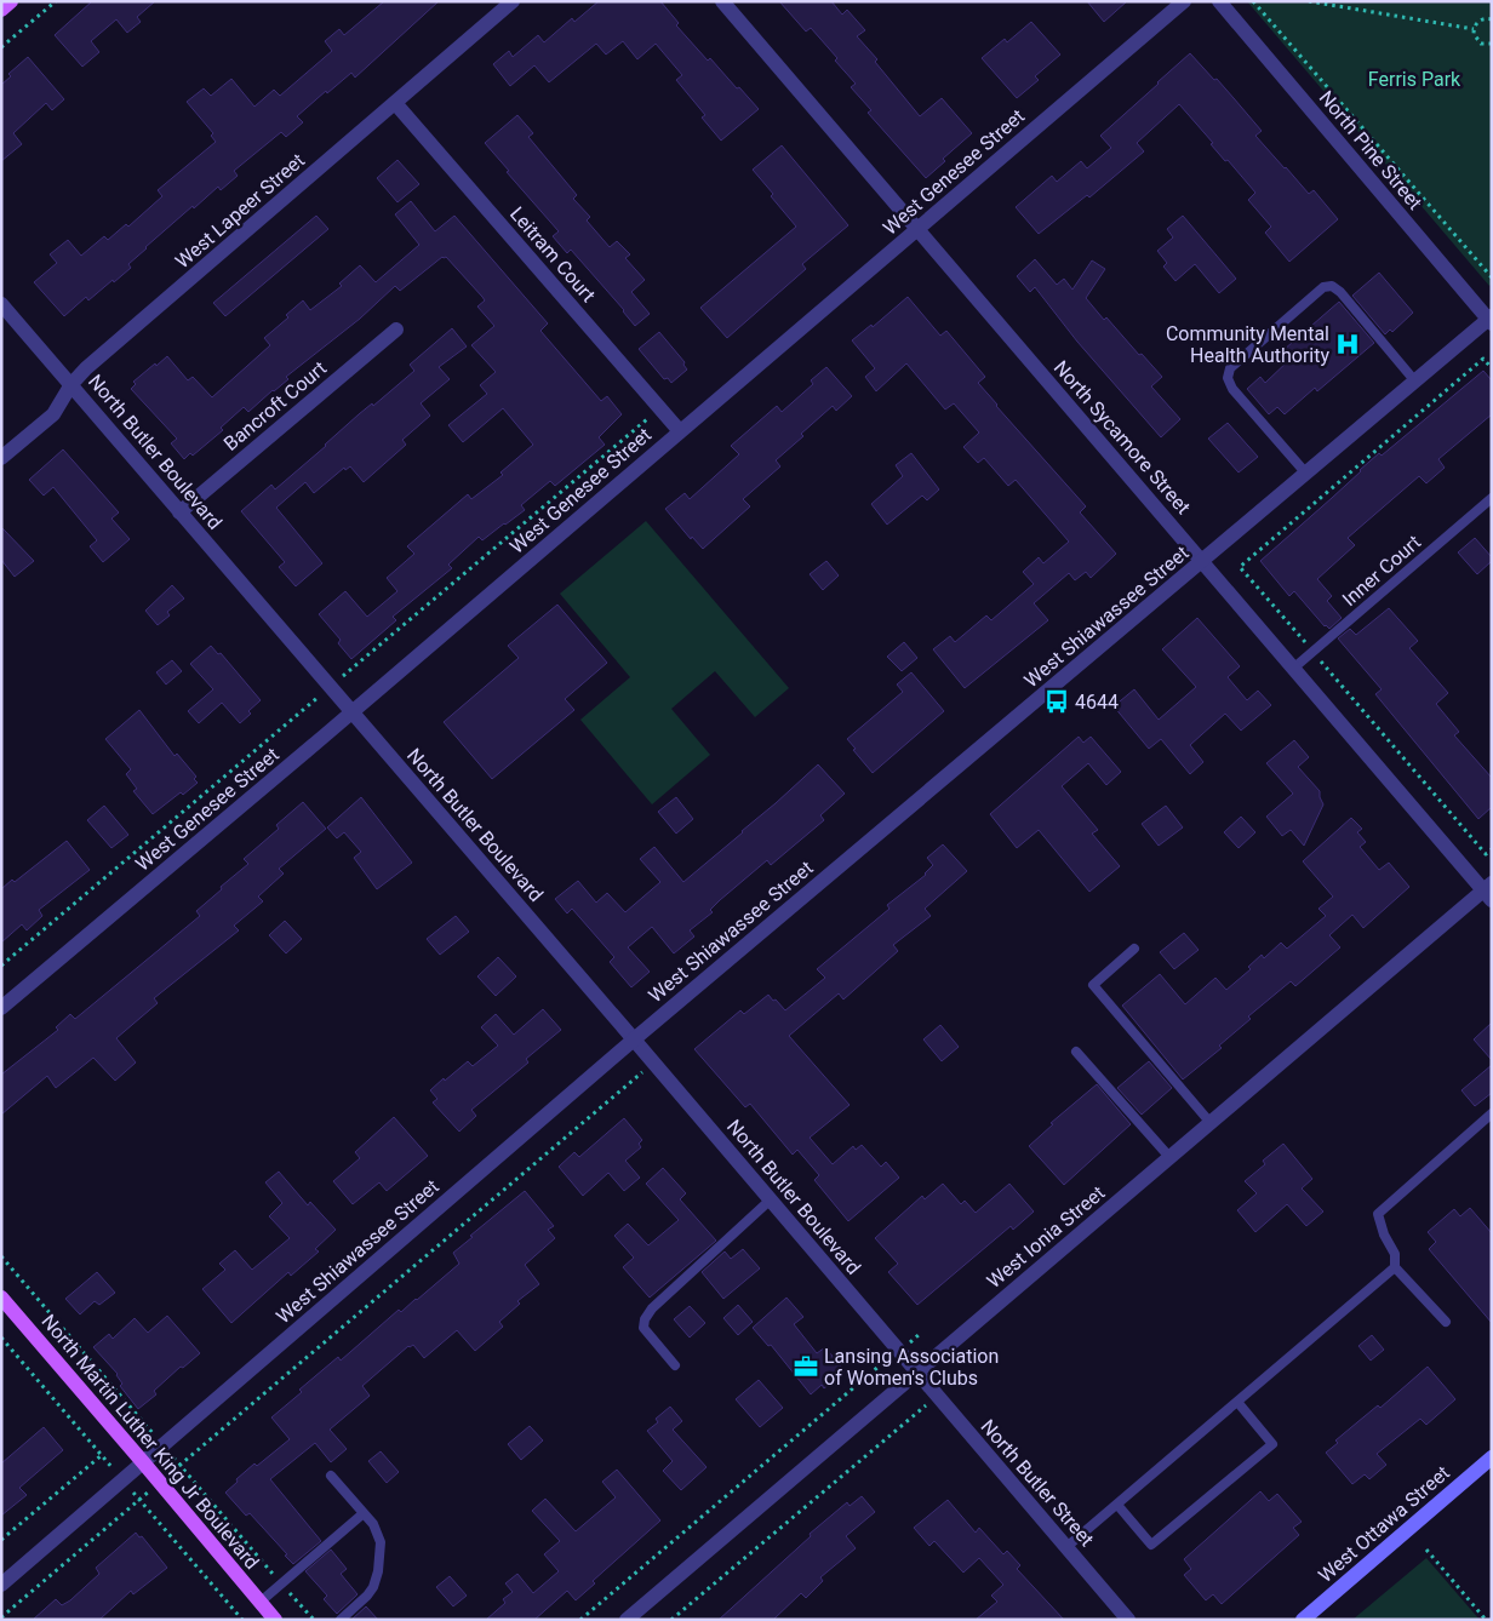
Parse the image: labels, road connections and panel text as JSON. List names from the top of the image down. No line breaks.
{"streets":{"main road":["North Martin Luther King Jr Boulevard","West Ottawa Street"],"street":["North Pine Street","West Genesee Street","West Lapeer Street","Leitram Court","Bancroft Court","North Sycamore Street","North Butler Boulevard","West Shiawassee Street","West Ionia Street","North Butler Street"],"lane":["Inner Court"]},"crossings":[["North Pine Street","West Shiawassee Street"],["West Genesee Street","Leitram Court"],["West Genesee Street","North Sycamore Street"],["West Genesee Street","North Butler Boulevard"],["West Lapeer Street","Leitram Court"],["West Lapeer Street","North Butler Boulevard"],["Bancroft Court","North Butler Boulevard"],["North Sycamore Street","Inner Court"],["North Sycamore Street","West Shiawassee Street"],["North Sycamore Street","West Ionia Street"],["North Butler Boulevard","West Shiawassee Street"],["North Butler Boulevard","West Ionia Street"],["North Butler Boulevard","North Butler Street"],["West Shiawassee Street","North Martin Luther King Jr Boulevard"],["West Ionia Street","North Butler Street"]],"parks":["Ferris Park"],"places":{"hospital":["Community Mental Health Authority"],"bus stop":["4644"],"office":["Lansing Association of Women's Clubs"]}}
